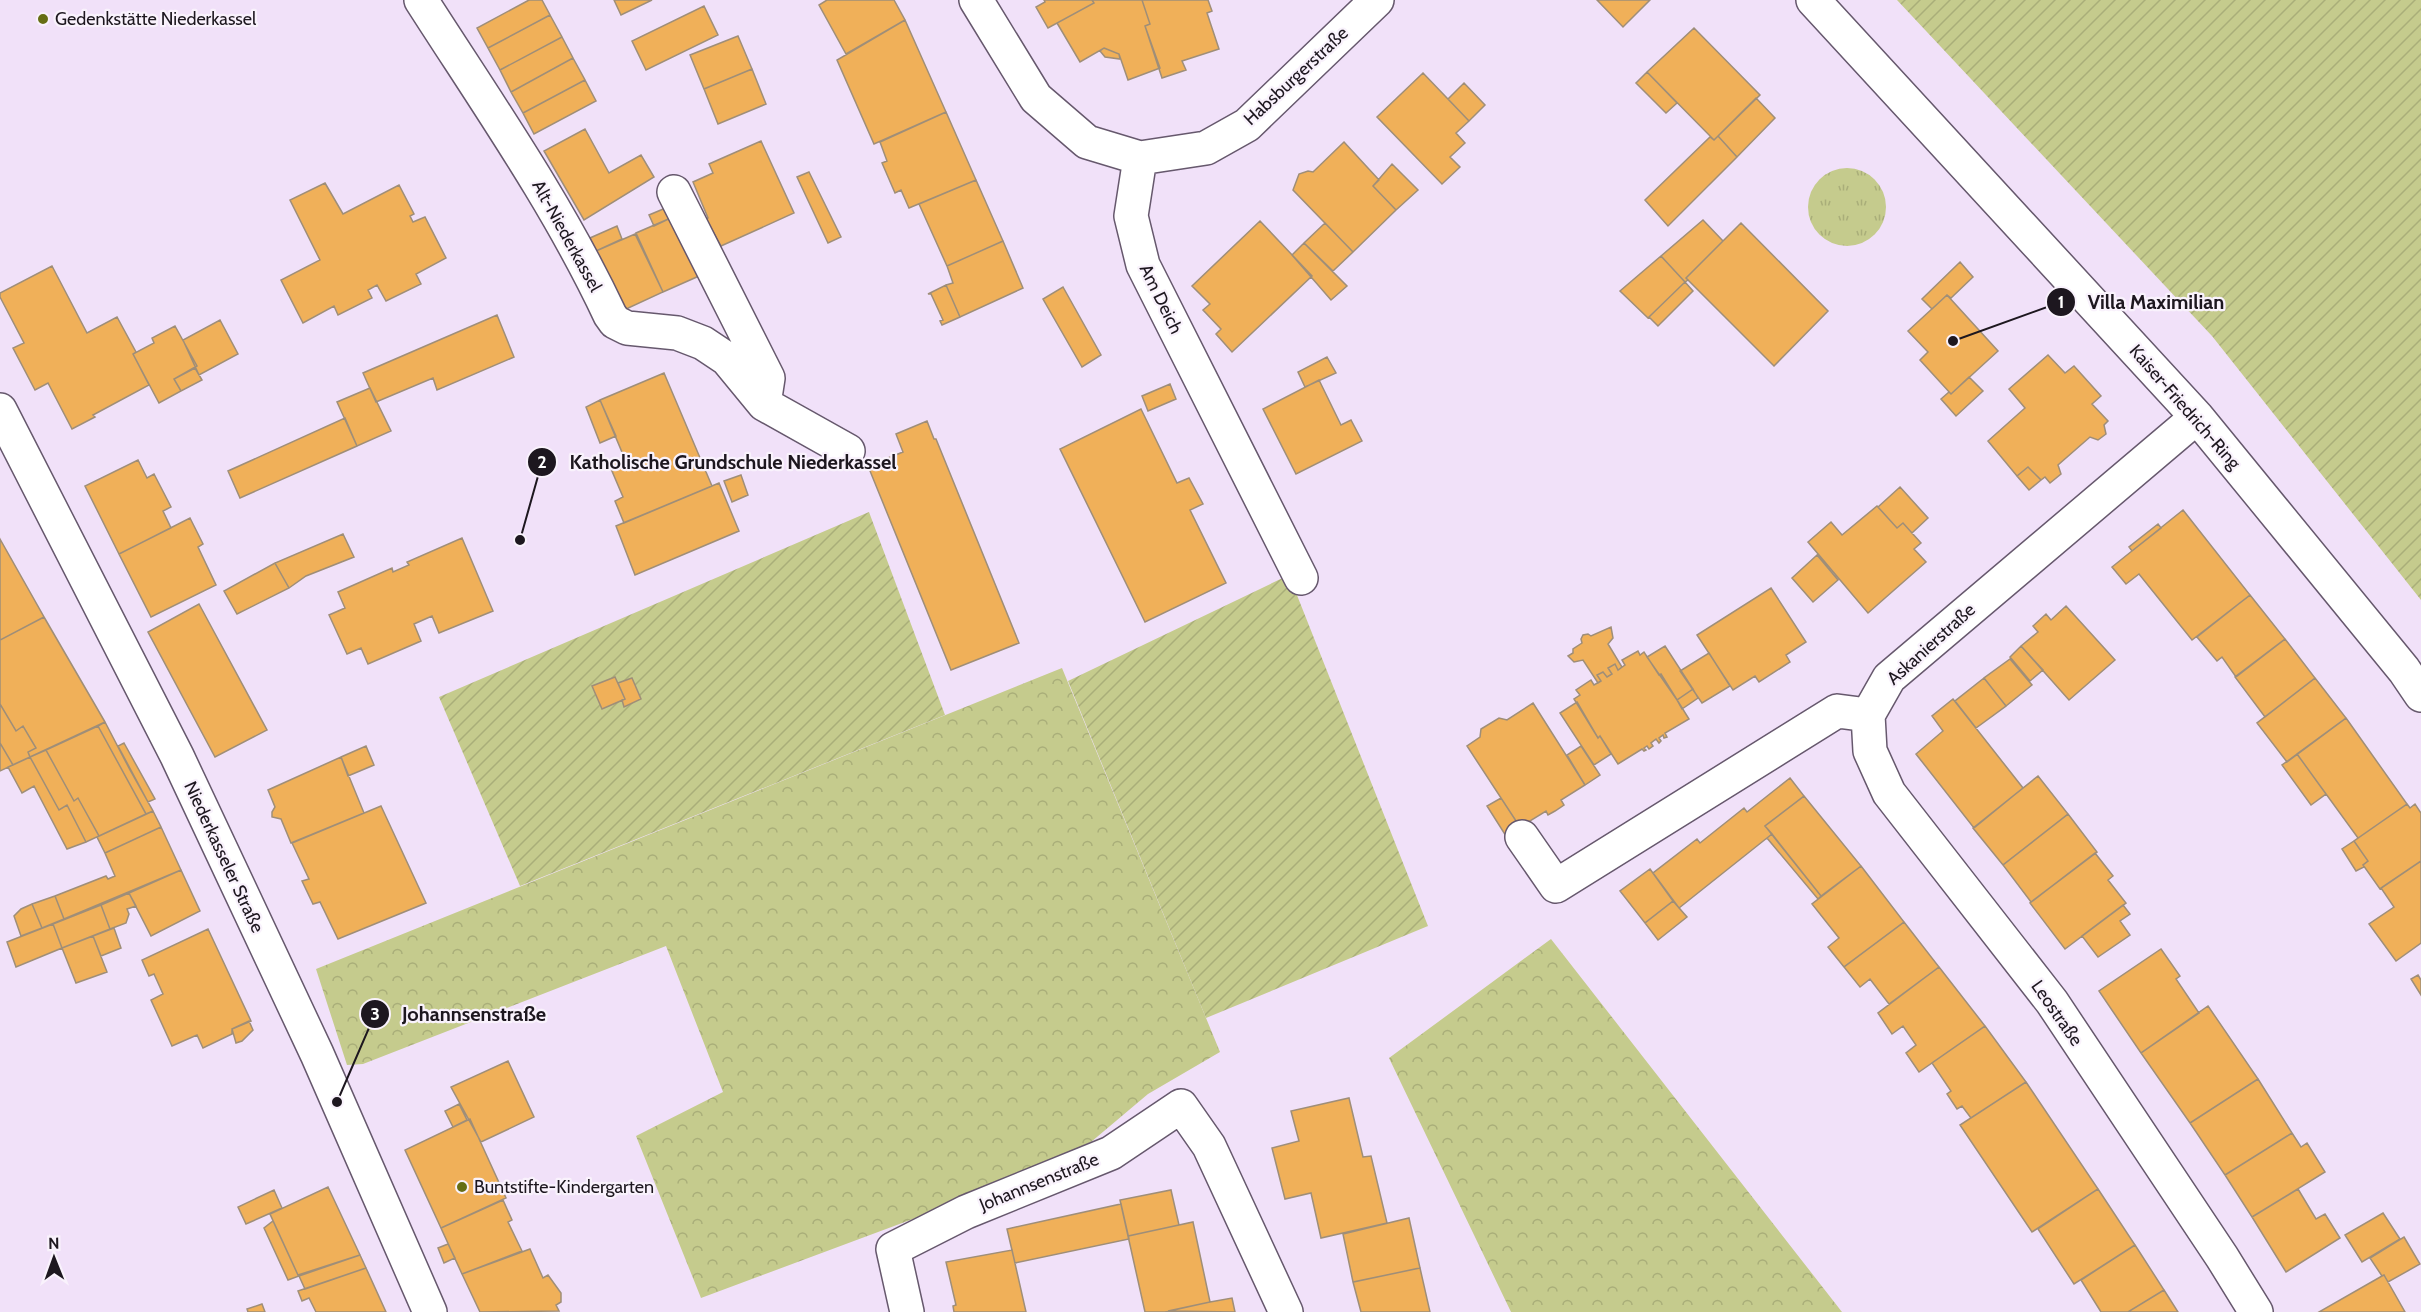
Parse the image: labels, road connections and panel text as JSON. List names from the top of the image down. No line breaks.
{"streets":{"street":["Habsburgerstraße","Alt-Niederkassel","Am Deich","Kaiser-Friedrich-Ring","Askanierstraße","Niederkasseler Straße","Leostraße","Johannsenstraße"]},"crossings":[["Habsburgerstraße","Am Deich"],["Kaiser-Friedrich-Ring","Askanierstraße"],["Askanierstraße","Leostraße"]],"places":["Gedenkstätte Niederkassel","Villa Maximilian","Katholische Grundschule Niederkassel","Johannsenstraße","Buntstifte-Kindergarten"],"north":"top"}
